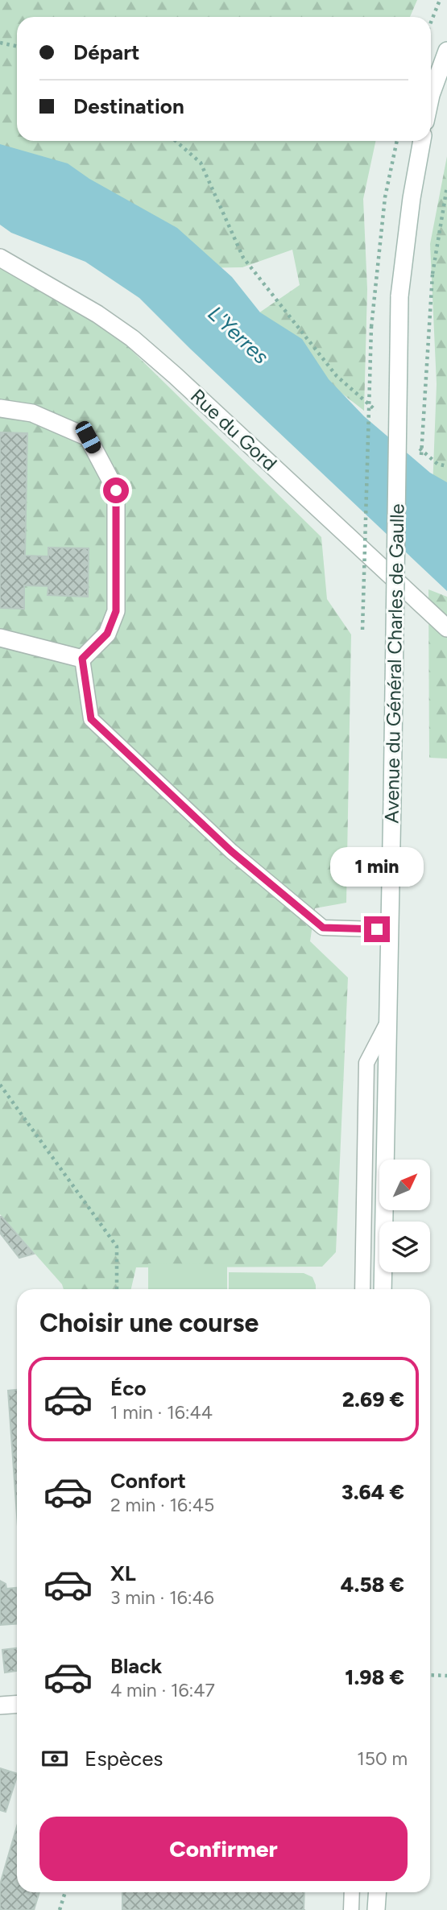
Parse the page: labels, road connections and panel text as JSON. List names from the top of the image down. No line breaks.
{"streets":{"main road":["Rue du Gord","Avenue du Général Charles de Gaulle"]},"water":["L'Yerres"],"north":"top right","page":{"banner":["Départ","Destination"],"bubble":"1 min","heading":"Choisir une course","list":[{"name":"Éco","note":"1 min · 16:44","value":"2.69 €"},{"name":"Confort","note":"2 min · 16:45","value":"3.64 €"},{"name":"XL","note":"3 min · 16:46","value":"4.58 €"},{"name":"Black","note":"4 min · 16:47","value":"1.98 €"}],"pay":["Espèces","150 m"],"buttons":"Confirmer"}}
